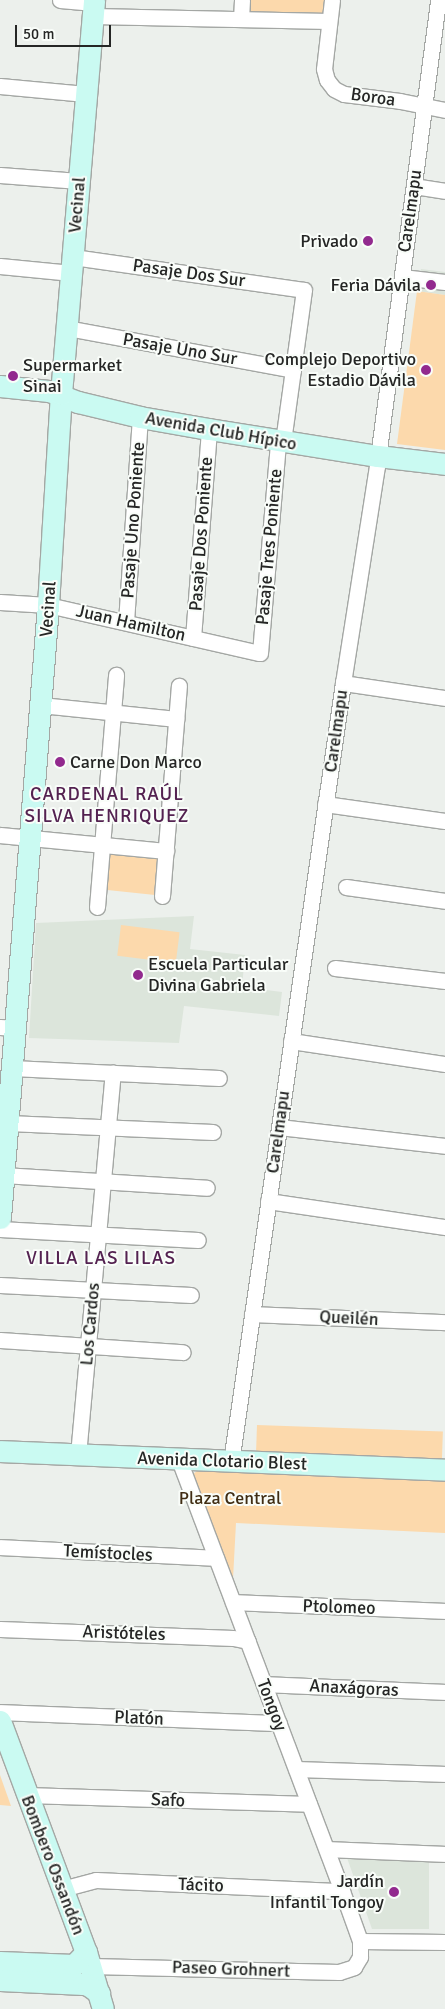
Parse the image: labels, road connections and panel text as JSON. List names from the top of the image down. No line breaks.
{"streets":{"street":["Boroa","Vecinal","Carelmapu","Pasaje Dos Sur","Pasaje Uno Sur","Avenida Club Hípico","Pasaje Uno Poniente","Pasaje Dos Poniente","Pasaje Tres Poniente","Juan Hamilton","Queilén","Los Cardos","Avenida Clotario Blest","Temístocles","Ptolomeo","Aristóteles","Anaxágoras","Tongoy","Platón","Safo","Bombero Ossandón","Tácito","Paseo Grohnert"]},"crossings":[["Boroa","Carelmapu"],["Vecinal","Pasaje Dos Sur"],["Vecinal","Pasaje Uno Sur"],["Vecinal","Avenida Club Hípico"],["Vecinal","Juan Hamilton"],["Carelmapu","Avenida Club Hípico"],["Carelmapu","Queilén"],["Carelmapu","Avenida Clotario Blest"],["Pasaje Dos Sur","Pasaje Tres Poniente"],["Pasaje Uno Sur","Pasaje Tres Poniente"],["Avenida Club Hípico","Pasaje Uno Poniente"],["Avenida Club Hípico","Pasaje Dos Poniente"],["Avenida Club Hípico","Pasaje Tres Poniente"],["Pasaje Uno Poniente","Juan Hamilton"],["Pasaje Dos Poniente","Juan Hamilton"],["Pasaje Tres Poniente","Juan Hamilton"],["Los Cardos","Avenida Clotario Blest"],["Avenida Clotario Blest","Tongoy"],["Temístocles","Tongoy"],["Ptolomeo","Tongoy"],["Aristóteles","Tongoy"],["Anaxágoras","Tongoy"],["Tongoy","Platón"],["Tongoy","Safo"],["Tongoy","Tácito"],["Tongoy","Paseo Grohnert"],["Safo","Bombero Ossandón"],["Bombero Ossandón","Tácito"],["Bombero Ossandón","Paseo Grohnert"]],"districts":["CARDENAL RAÚL SILVA HENRIQUEZ","VILLA LAS LILAS"],"parks":["Plaza Central"],"places":["Privado","Feria Dávila","Complejo Deportivo Estadio Dávila","Supermarket Sinai","Carne Don Marco","Escuela Particular Divina Gabriela","Jardín Infantil Tongoy"],"scale_bar":"50 m"}
